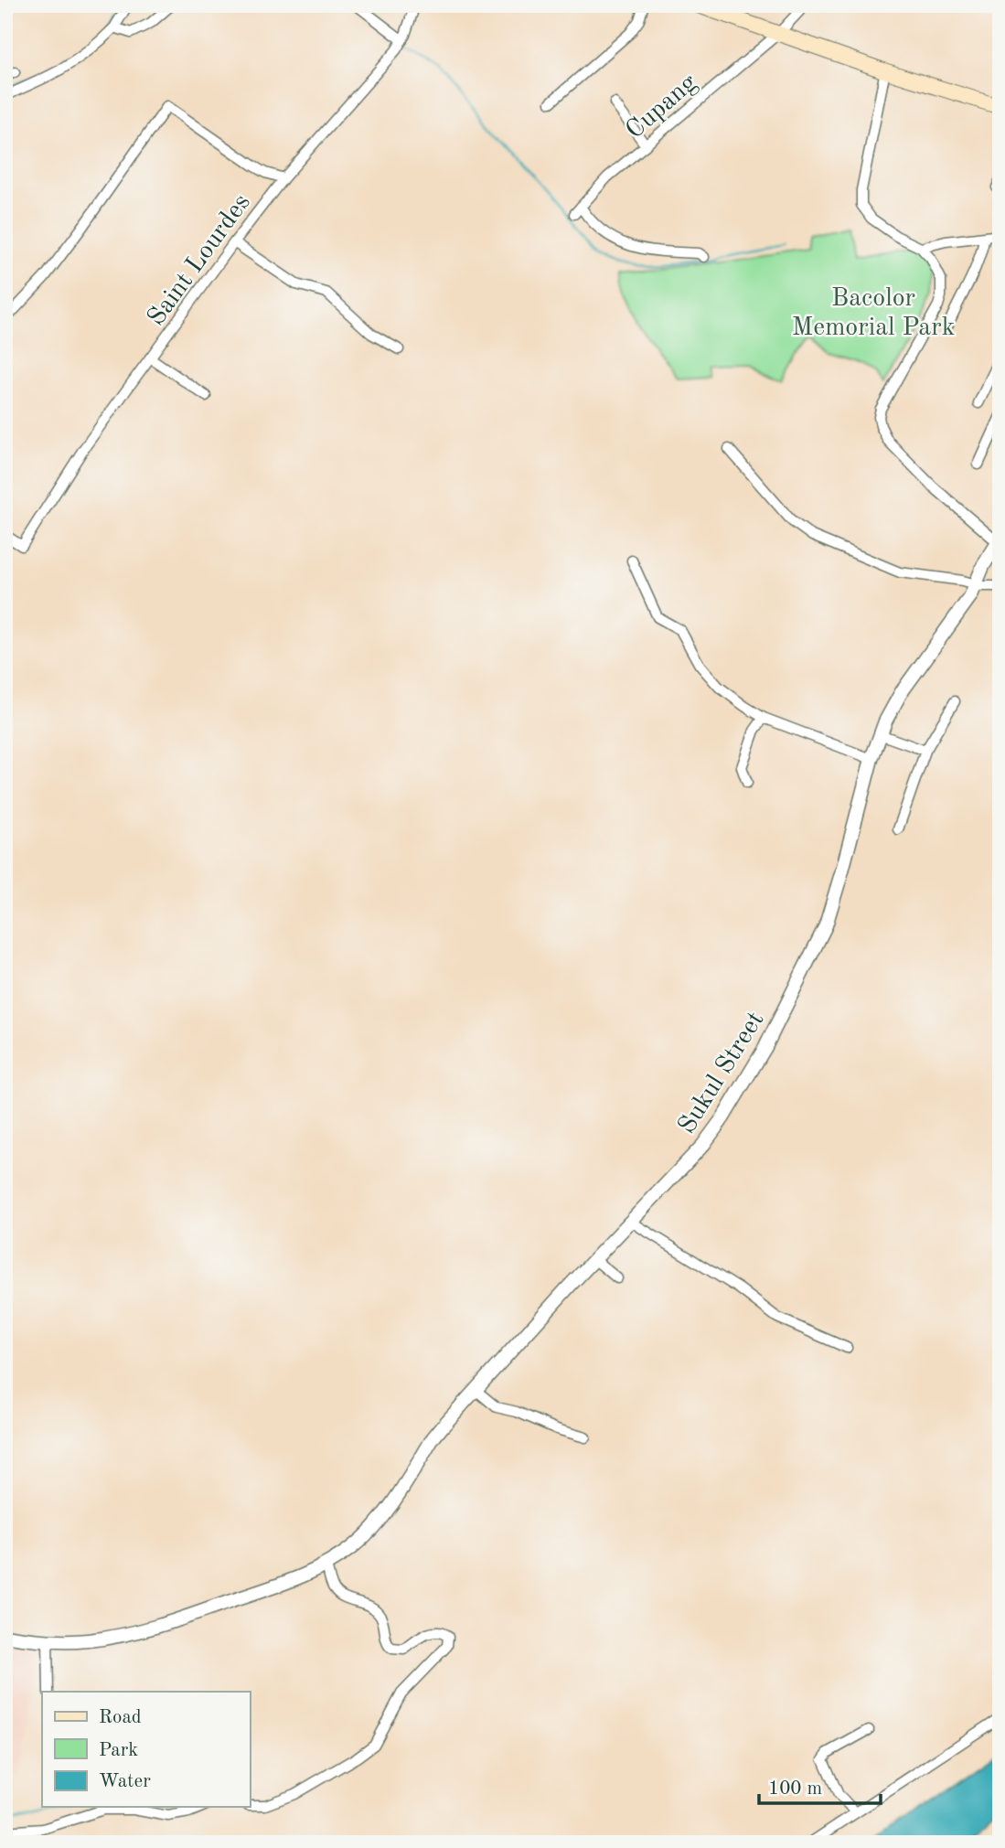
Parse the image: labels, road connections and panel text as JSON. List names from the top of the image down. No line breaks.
{"streets":{"street":["Cupang","Saint Lourdes","Sukul Street"]},"parks":["Bacolor Memorial Park"],"legend":["Road","Park","Water"],"scale_bar":"100 m"}
